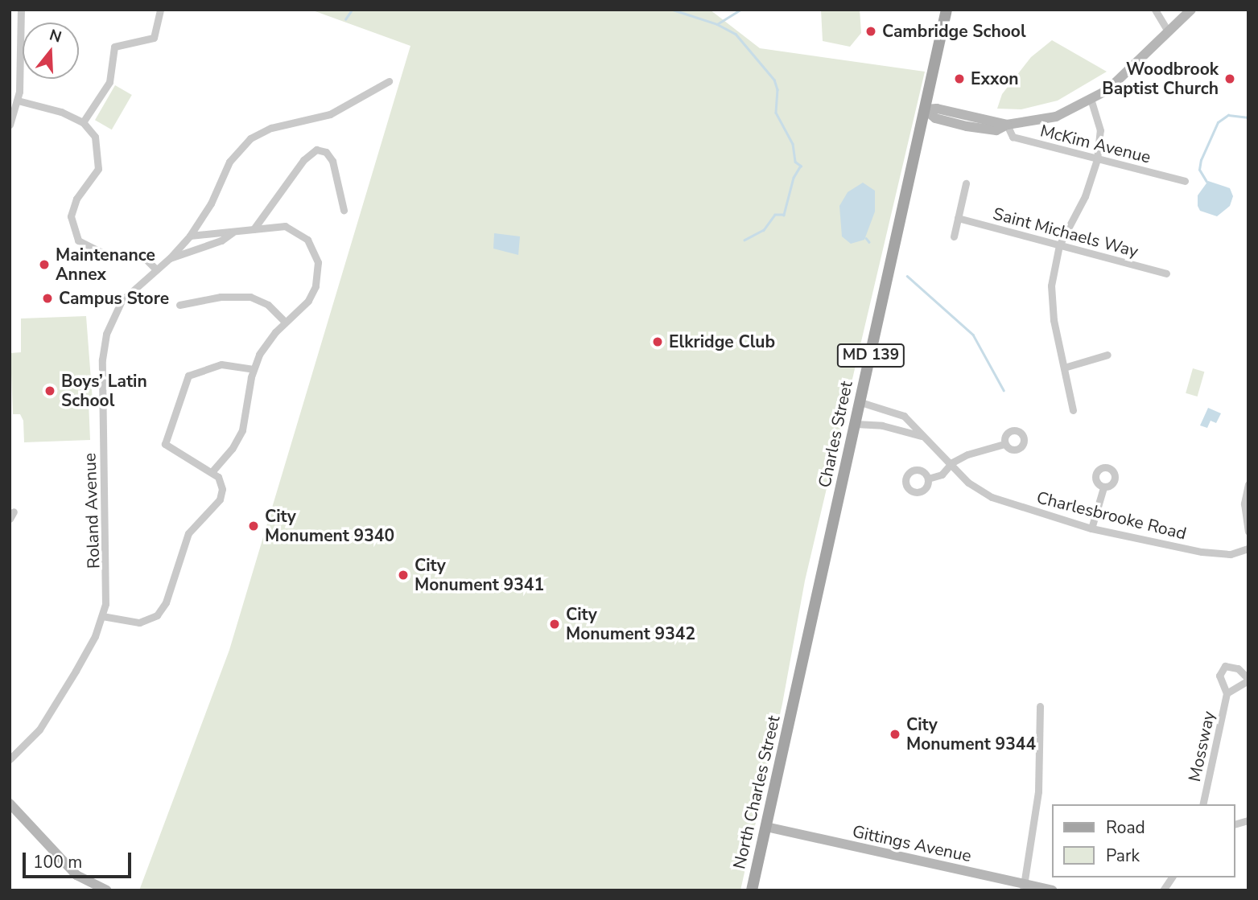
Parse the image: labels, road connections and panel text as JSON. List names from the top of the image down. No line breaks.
{"streets":{"main road":["MD 139","Charles Street","North Charles Street"],"street":["McKim Avenue","Saint Michaels Way","Roland Avenue","Charlesbrooke Road","Mossway","Gittings Avenue"]},"crossings":[["Charles Street","Charlesbrooke Road"],["Charles Street","North Charles Street"],["North Charles Street","Gittings Avenue"]],"places":["Cambridge School","Exxon","Woodbrook Baptist Church","Maintenance Annex","Campus Store","Elkridge Club","Boys’ Latin School","City Monument 9340","City Monument 9341","City Monument 9342","City Monument 9344"],"legend":["Road","Park"],"scale_bar":"100 m","north":"top"}
